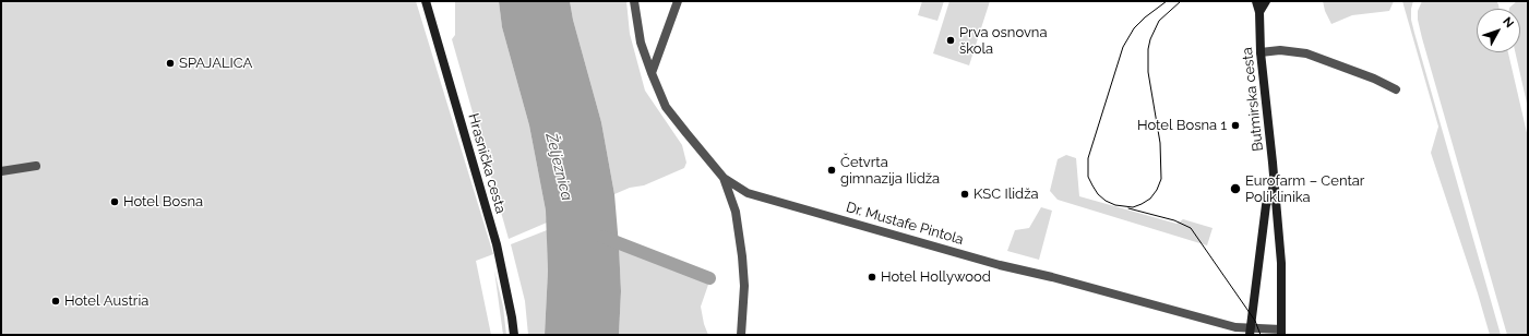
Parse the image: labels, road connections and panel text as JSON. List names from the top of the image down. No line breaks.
{"streets":{"main road":["Butmirska cesta","Hrasnička cesta"],"street":["Dr. Mustafe Pintola"]},"crossings":[["Butmirska cesta","Dr. Mustafe Pintola"]],"water":["Željeznica"],"places":["Prva osnovna škola","SPAJALICA","Hotel Bosna 1","Četvrta gimnazija Ilidža","Eurofarm – Centar Poliklinika","KSC Ilidža","Hotel Bosna","Hotel Hollywood","Hotel Austria"],"north":"top right"}
